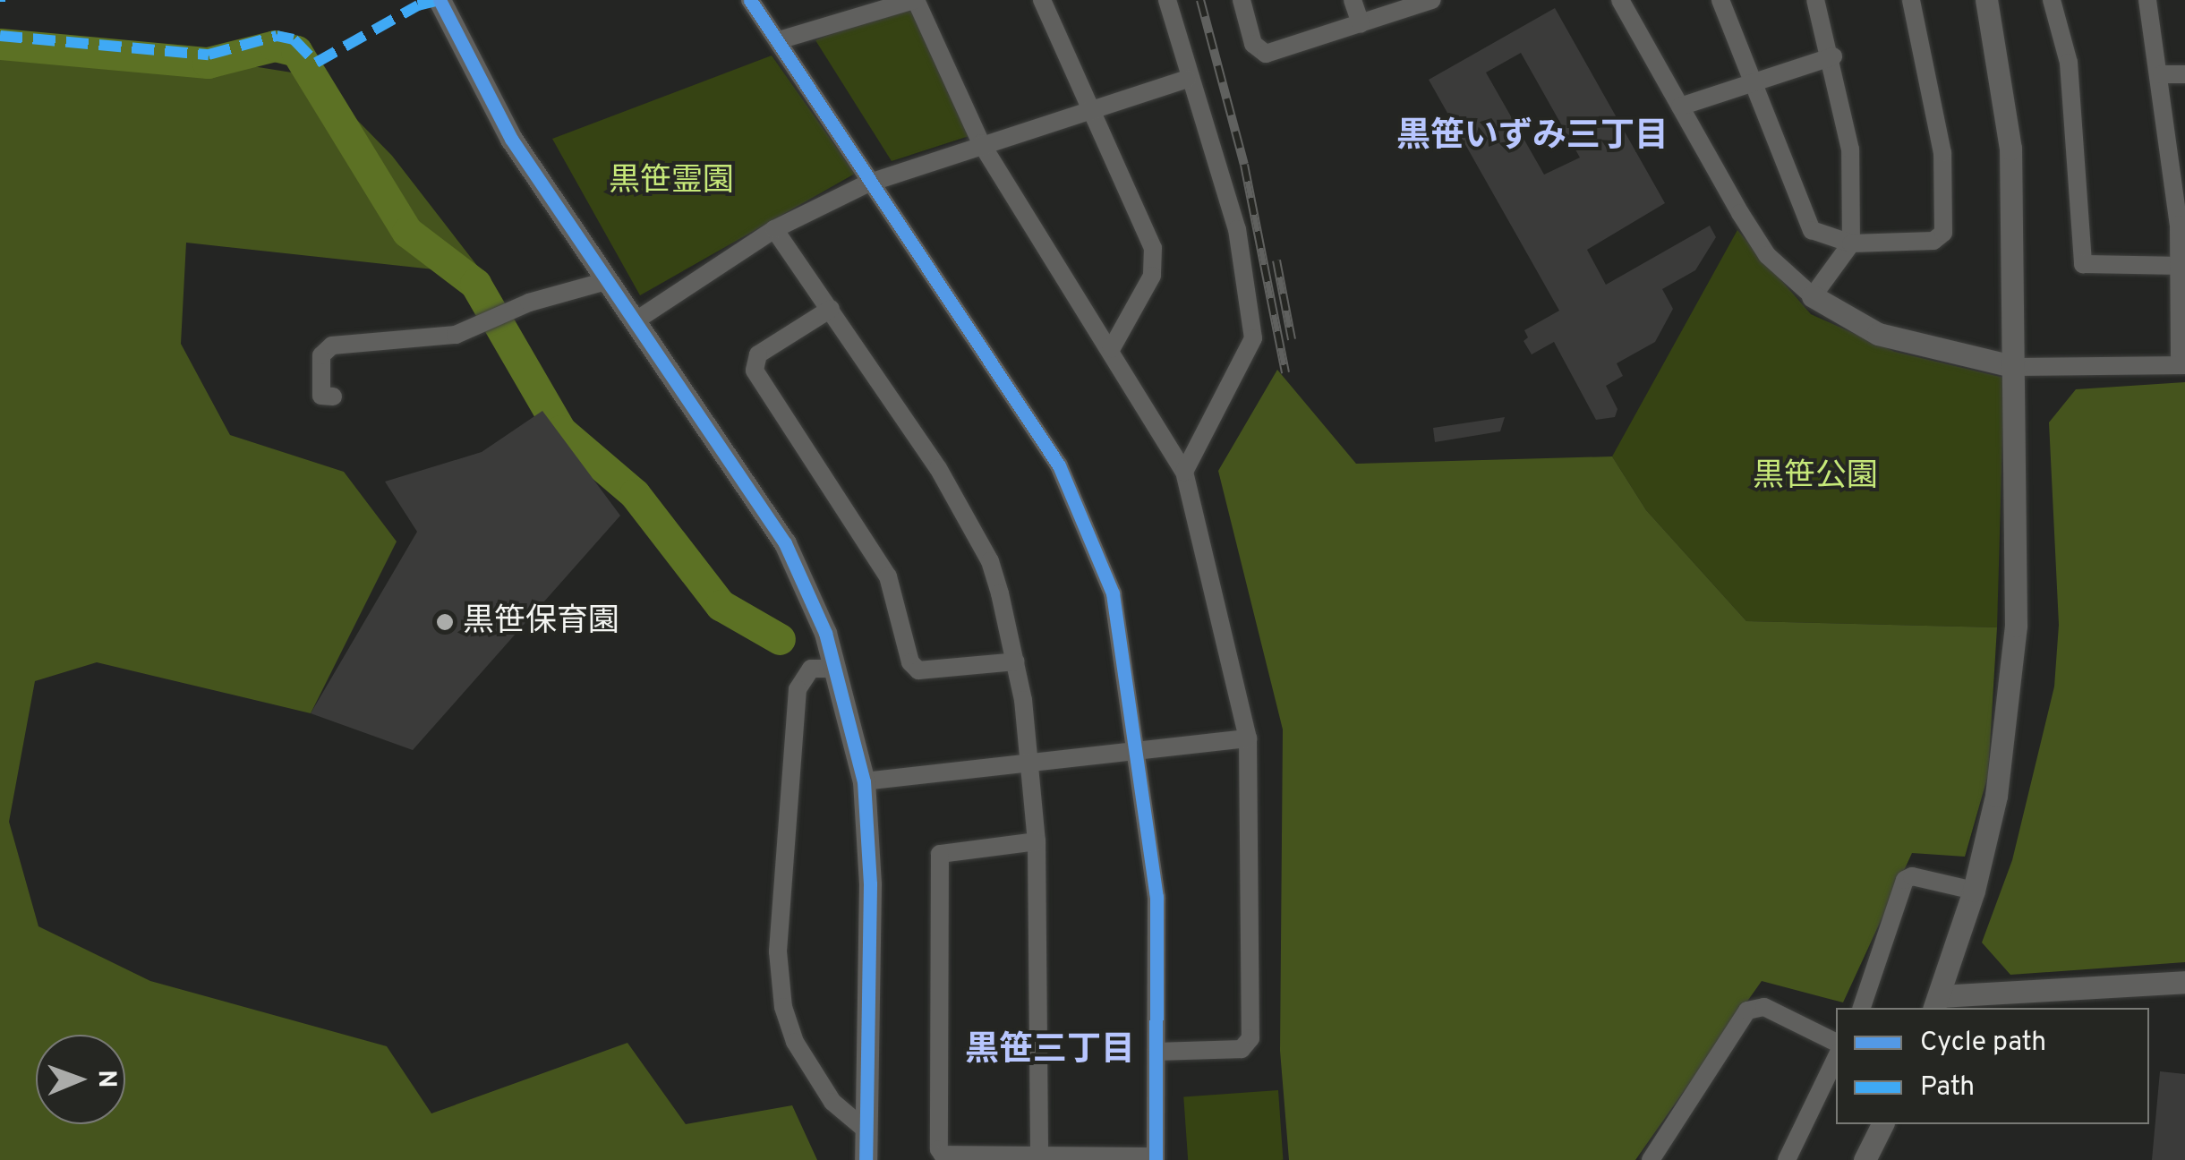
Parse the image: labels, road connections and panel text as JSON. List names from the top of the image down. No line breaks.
{"districts":["黒笹いずみ三丁目","黒笹三丁目"],"parks":["黒笹霊園","黒笹公園"],"places":["黒笹保育園"],"legend":["Cycle path","Path"],"north":"right"}
